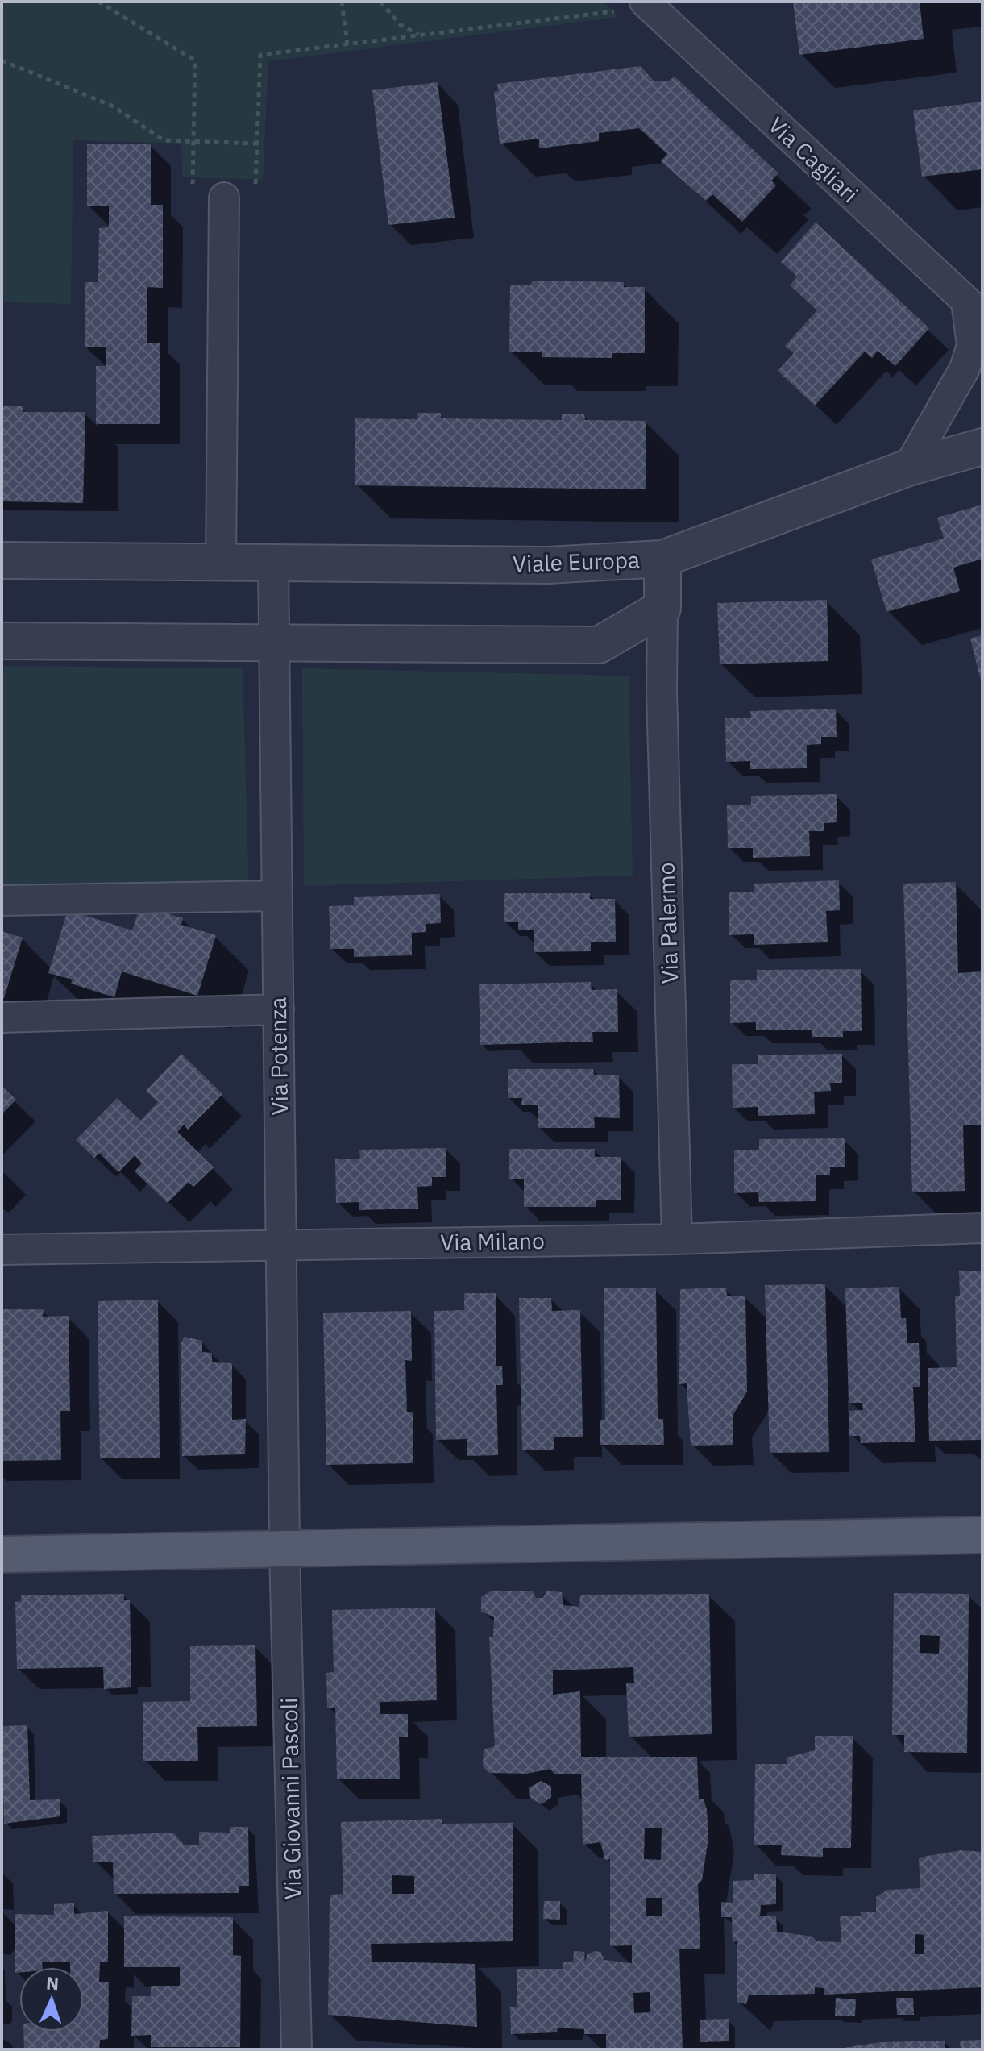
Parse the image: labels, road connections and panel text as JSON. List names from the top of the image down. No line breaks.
{"streets":{"street":["Via Cagliari","Viale Europa","Via Palermo","Via Potenza","Via Milano","Via Giovanni Pascoli"]},"crossings":[["Viale Europa","Via Palermo"],["Viale Europa","Via Potenza"],["Via Palermo","Via Milano"],["Via Potenza","Via Milano"],["Via Potenza","Via Giovanni Pascoli"]],"north":"top"}
